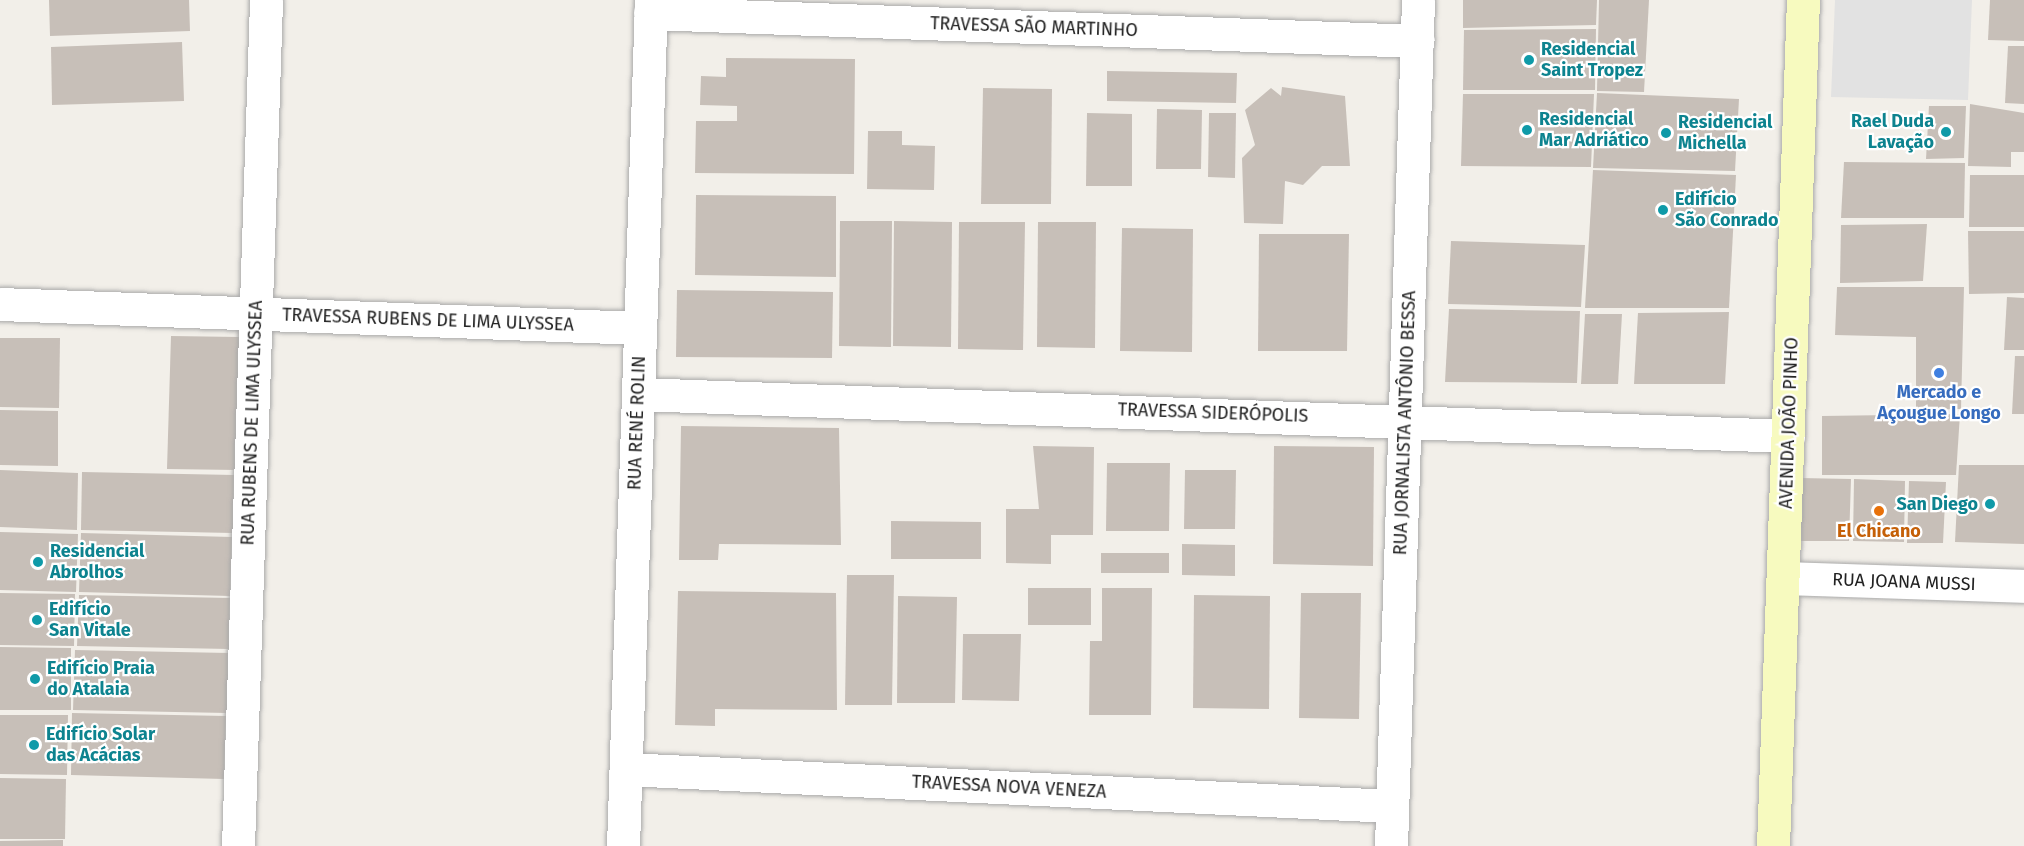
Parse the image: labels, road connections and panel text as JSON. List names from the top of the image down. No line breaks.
{"streets":{"main road":["AVENIDA JOÃO PINHO"],"street":["TRAVESSA SÃO MARTINHO","TRAVESSA RUBENS DE LIMA ULYSSEA","TRAVESSA SIDERÓPOLIS","RUA RUBENS DE LIMA ULYSSEA","RUA RENÉ ROLIN","RUA JORNALISTA ANTÔNIO BESSA","RUA JOANA MUSSI","TRAVESSA NOVA VENEZA"]},"crossings":[["TRAVESSA SÃO MARTINHO","RUA RENÉ ROLIN"],["TRAVESSA SÃO MARTINHO","RUA JORNALISTA ANTÔNIO BESSA"],["TRAVESSA RUBENS DE LIMA ULYSSEA","RUA RUBENS DE LIMA ULYSSEA"],["TRAVESSA RUBENS DE LIMA ULYSSEA","RUA RENÉ ROLIN"],["TRAVESSA SIDERÓPOLIS","RUA RENÉ ROLIN"],["TRAVESSA SIDERÓPOLIS","RUA JORNALISTA ANTÔNIO BESSA"],["TRAVESSA SIDERÓPOLIS","AVENIDA JOÃO PINHO"],["RUA RENÉ ROLIN","TRAVESSA NOVA VENEZA"],["RUA JORNALISTA ANTÔNIO BESSA","TRAVESSA NOVA VENEZA"],["AVENIDA JOÃO PINHO","RUA JOANA MUSSI"]],"places":["Residencial Saint Tropez","Residencial Mar Adriático","Rael Duda Lavação","Residencial Michella","Edifício São Conrado","Mercado e Açougue Longo","San Diego","El Chicano","Residencial Abrolhos","Edifício San Vitale","Edifício Praia do Atalaia","Edifício Solar das Acácias"]}
